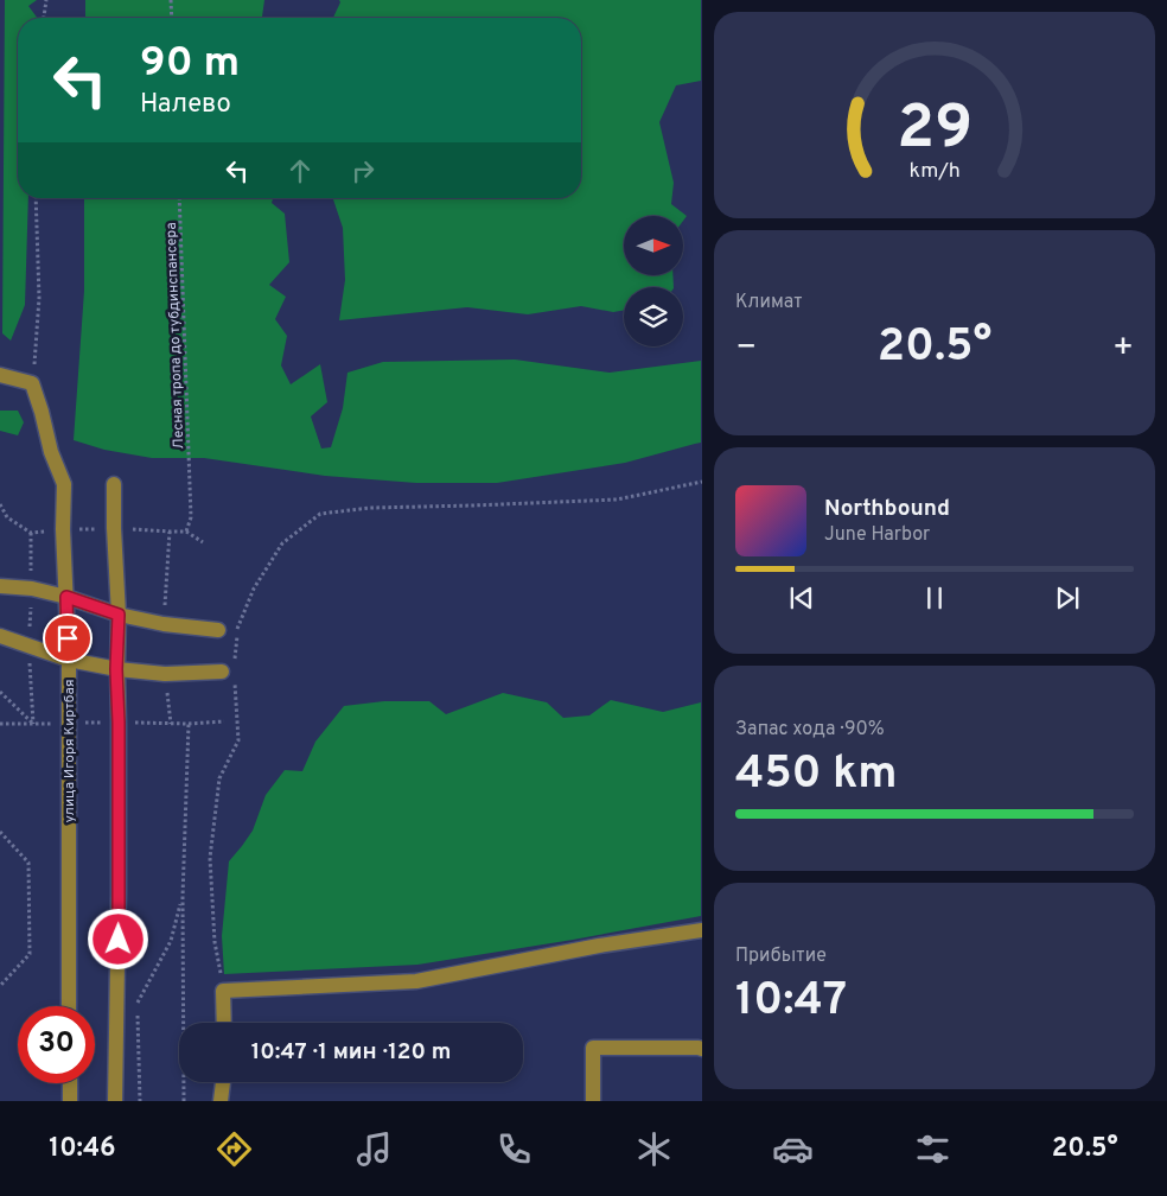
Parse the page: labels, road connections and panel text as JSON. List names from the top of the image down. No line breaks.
{"streets":{"street":["улица Игоря Киртбая"],"path":["Лесная тропа до тубдинспансера"]},"north":"right","page":{"turn":["90 m","Налево"],"tile":["Климат",["Запас хода · 90%","450 km"],["Прибытие","10:47"]],"heat":["−","20.5°","+"],"song":["Northbound","June Harbor"],"limit":"30","trip":"10:47 · 1 мин · 120 m","tabs":["10:46","20.5°"],"gauge":["29","km/h"]}}
